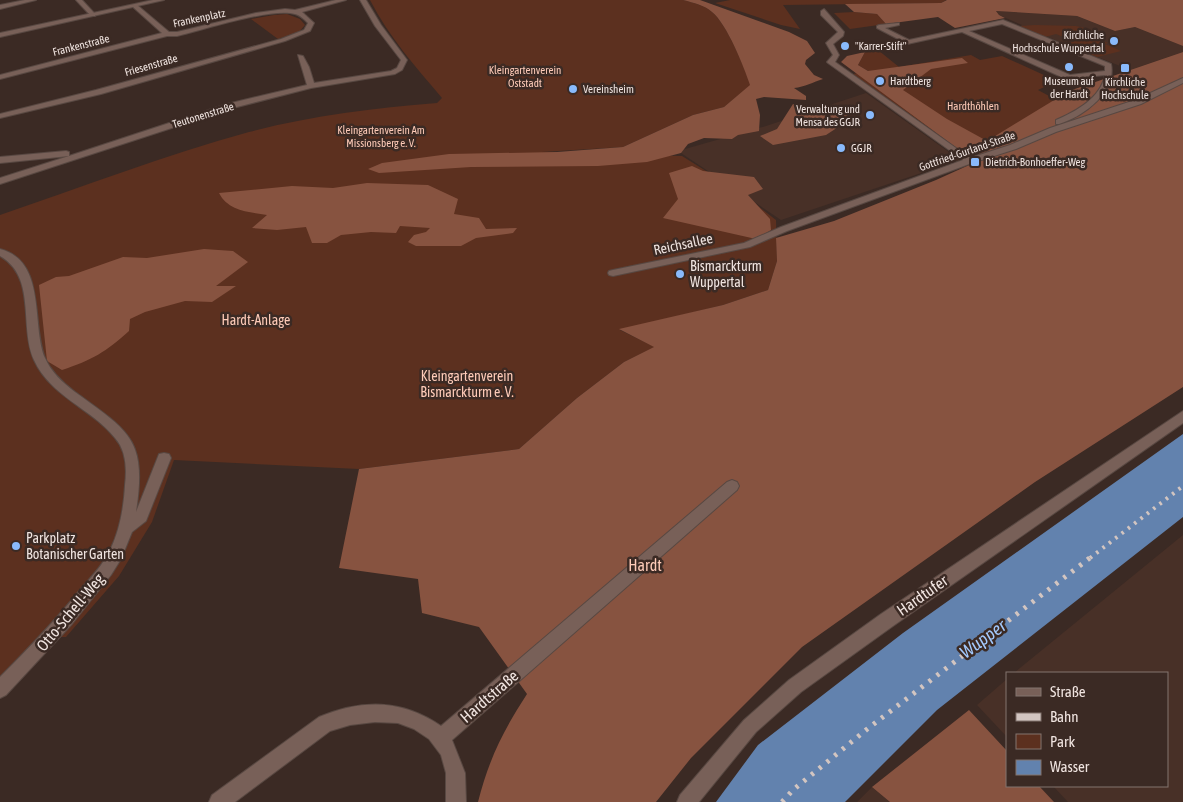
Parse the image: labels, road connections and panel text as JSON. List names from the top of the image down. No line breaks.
{"streets":{"street":["Frankenplatz","Frankenstraße","Friesenstraße","Teutonenstraße","Gottfried-Gurland-Straße","Reichsallee","Hardtufer","Otto-Schell-Weg","Hardtstraße"]},"crossings":[["Frankenplatz","Frankenstraße"],["Frankenplatz","Friesenstraße"],["Gottfried-Gurland-Straße","Reichsallee"]],"water":["Wupper"],"parks":["Kleingartenverein Oststadt","Hardthöhlen","Kleingartenverein Am Missionsberg e. V.","Hardt-Anlage","Kleingartenverein Bismarckturm e. V.","Hardt"],"places":{"other":["Kirchliche Hochschule Wuppertal","\"Karrer-Stift\"","Museum auf der Hardt","Hardtberg","Vereinsheim","Verwaltung und Mensa des GGJR","GGJR","Bismarckturm Wuppertal","Parkplatz Botanischer Garten"],"transit":["Kirchliche Hochschule","Dietrich-Bonhoeffer-Weg"]},"legend":["Straße","Bahn","Park","Wasser"]}
